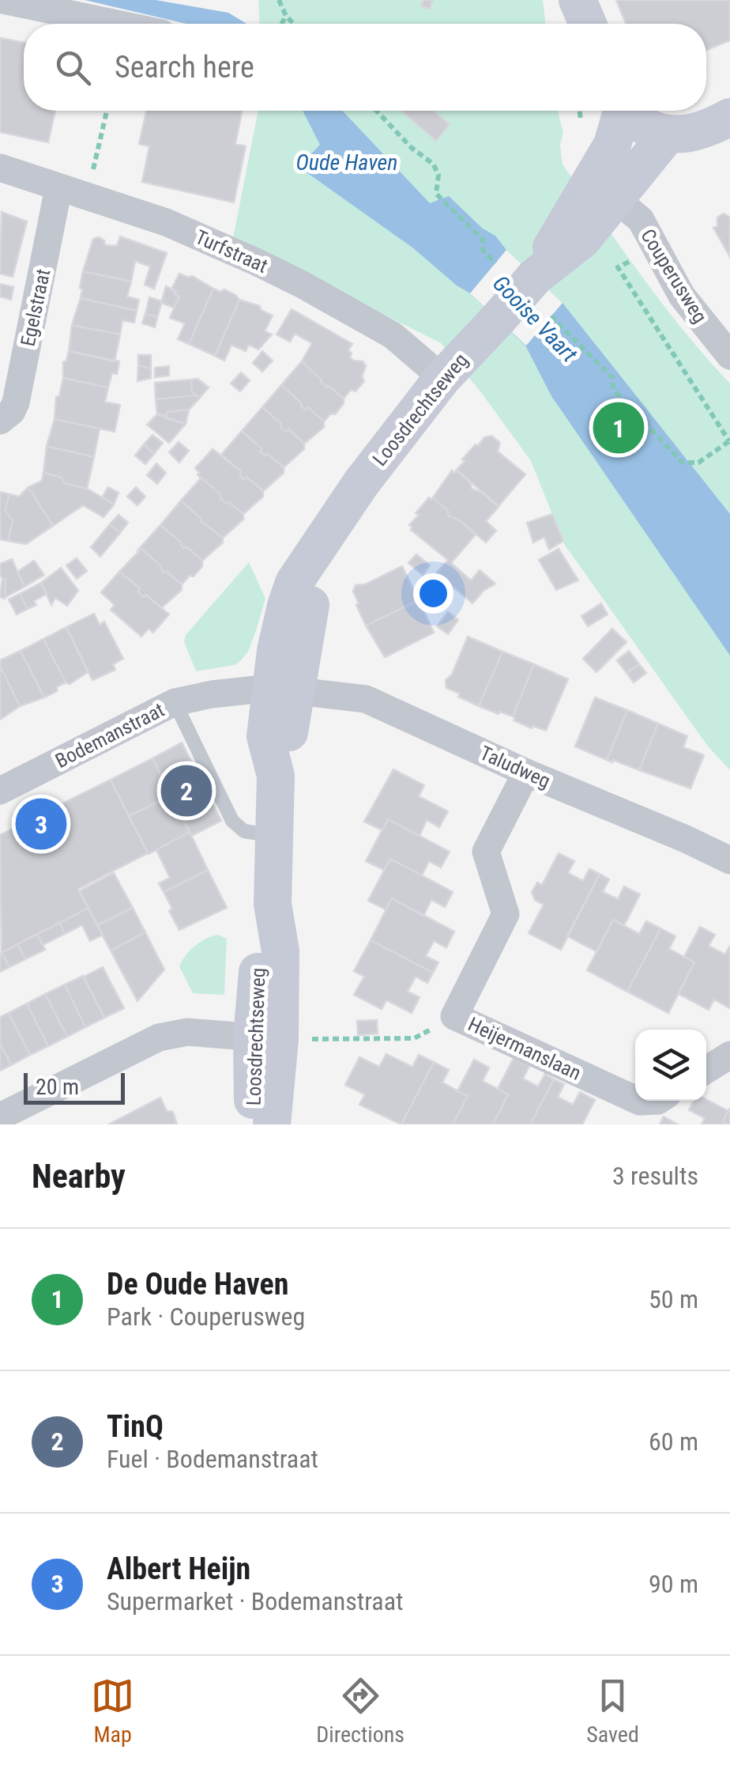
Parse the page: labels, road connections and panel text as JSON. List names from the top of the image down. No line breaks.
{"streets":{"street":["Turfstraat","Couperusweg","Egelstraat","Loosdrechtseweg","Bodemanstraat","Taludweg","Heijermanslaan"]},"crossings":[["Turfstraat","Egelstraat"],["Turfstraat","Loosdrechtseweg"],["Couperusweg","Loosdrechtseweg"],["Loosdrechtseweg","Bodemanstraat"],["Loosdrechtseweg","Taludweg"],["Bodemanstraat","Taludweg"],["Taludweg","Heijermanslaan"]],"water":["Oude Haven","Gooise Vaart"],"scale_bar":"20 m","page":{"search":"Search here","pins":["1","2","3"],"scale":"20 m","heading":["Nearby","3 results"],"list":[{"mark":"1","name":"De Oude Haven","note":"Park · Couperusweg","value":"50 m"},{"mark":"2","name":"TinQ","note":"Fuel · Bodemanstraat","value":"60 m"},{"mark":"3","name":"Albert Heijn","note":"Supermarket · Bodemanstraat","value":"90 m"}],"nav":["Map","Directions","Saved"]}}
